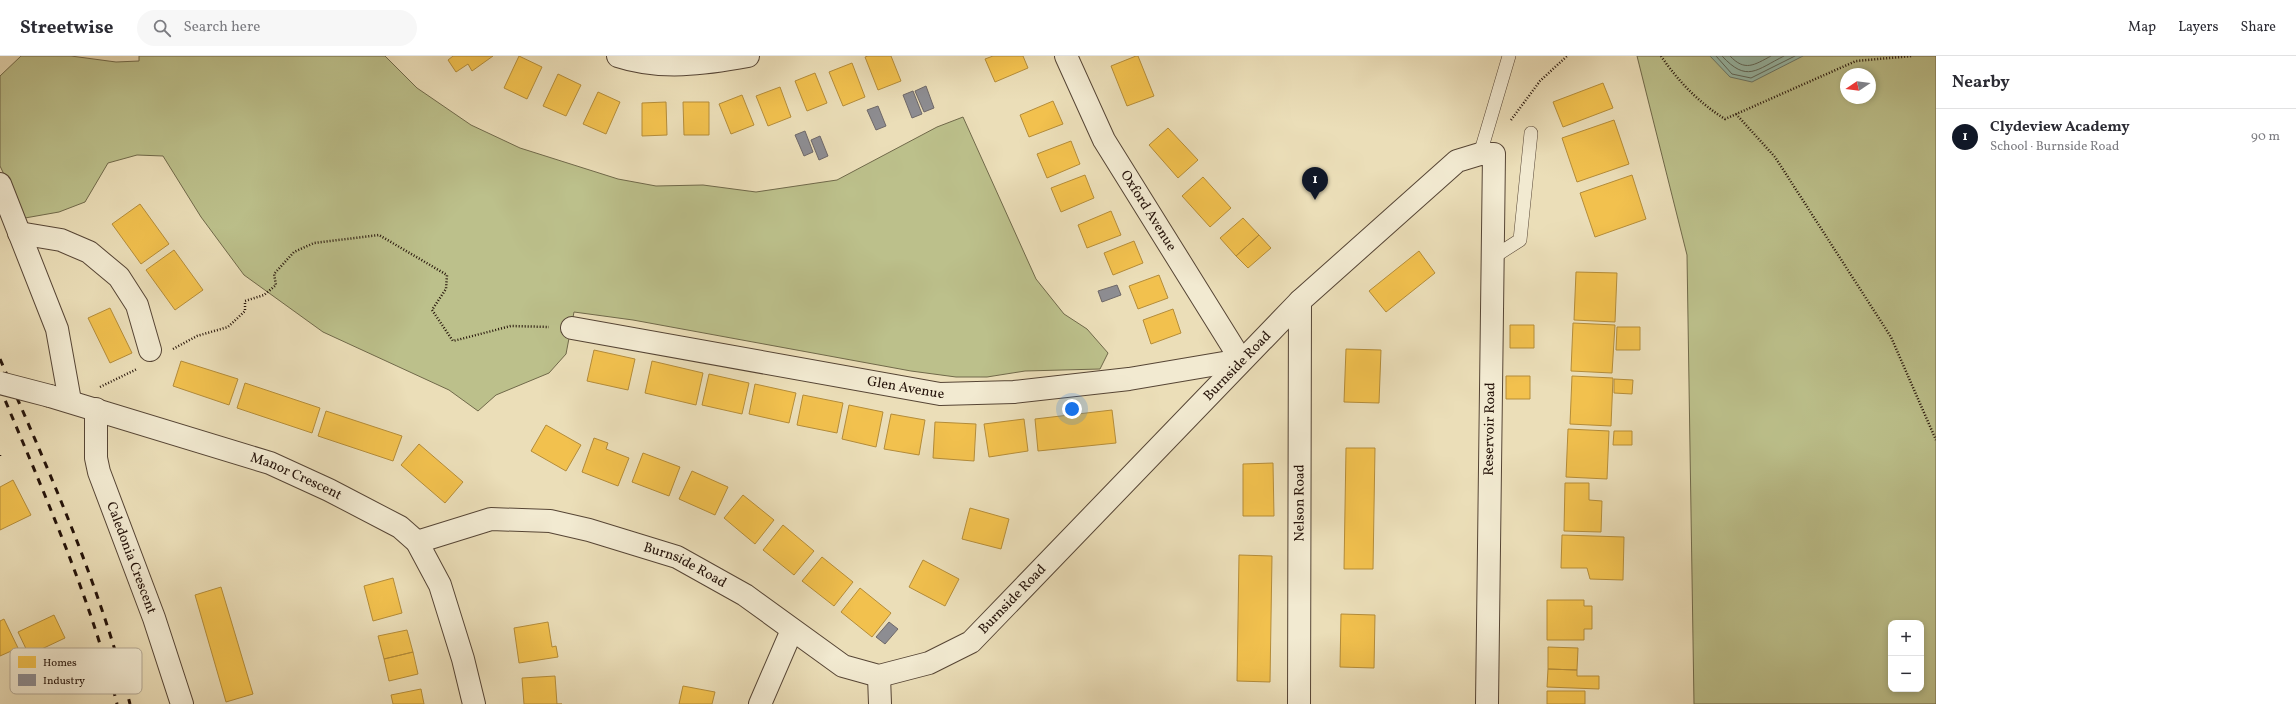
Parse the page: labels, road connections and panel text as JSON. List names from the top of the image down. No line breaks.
{"streets":{"street":["Oxford Avenue","Burnside Road","Glen Avenue","Reservoir Road","Manor Crescent","Nelson Road","Caledonia Crescent"]},"crossings":[["Oxford Avenue","Burnside Road"],["Oxford Avenue","Glen Avenue"],["Burnside Road","Glen Avenue"],["Burnside Road","Reservoir Road"],["Burnside Road","Manor Crescent"],["Burnside Road","Nelson Road"],["Manor Crescent","Caledonia Crescent"]],"legend":["Homes","Industry"],"north":"left","page":{"header":"Streetwise","search":"Search here","nav":["Map","Layers","Share"],"heading":"Nearby","list":[{"mark":"1","name":"Clydeview Academy","note":"School · Burnside Road","value":"90 m"}],"pins":"1","map_buttons":["+","−"]}}
